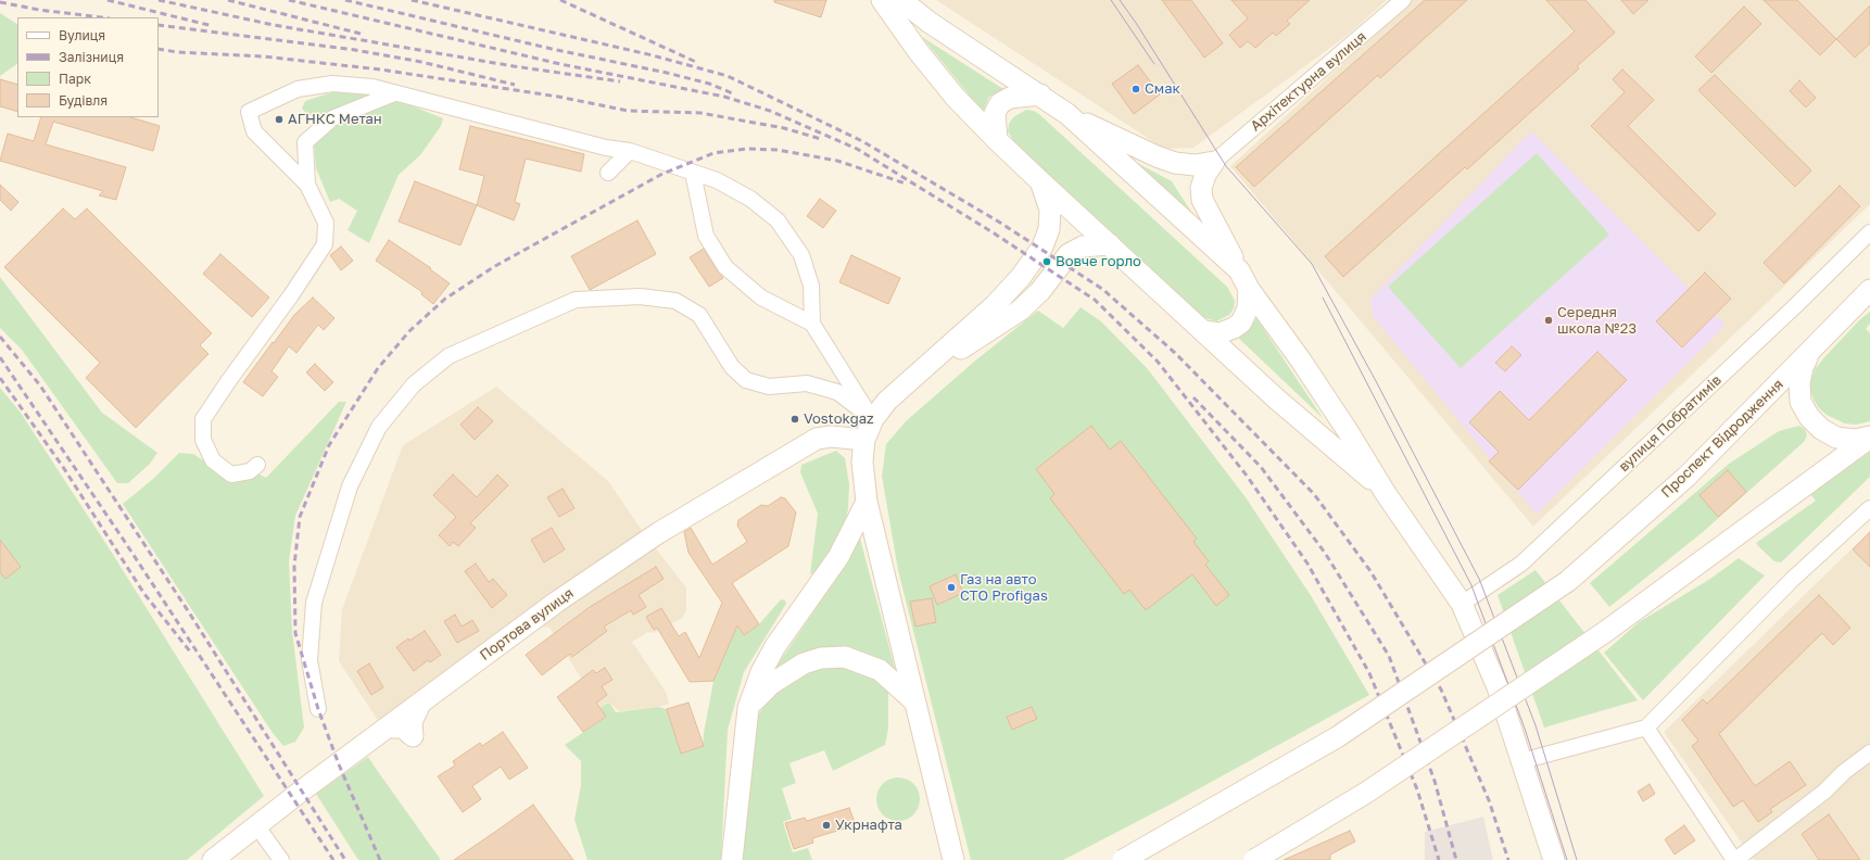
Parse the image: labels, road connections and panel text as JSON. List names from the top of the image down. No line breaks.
{"streets":{"main road":["Проспект Відродження","Портова вулиця"],"street":["Архітектурна вулиця","вулиця Побратимів"]},"places":["Смак","АГНКС Метан","Вовче горло","Середня школа №23","Vostokgaz","Газ на авто СТО Profigas","Укрнафта"],"legend":["Вулиця","Залізниця","Парк","Будівля"]}
